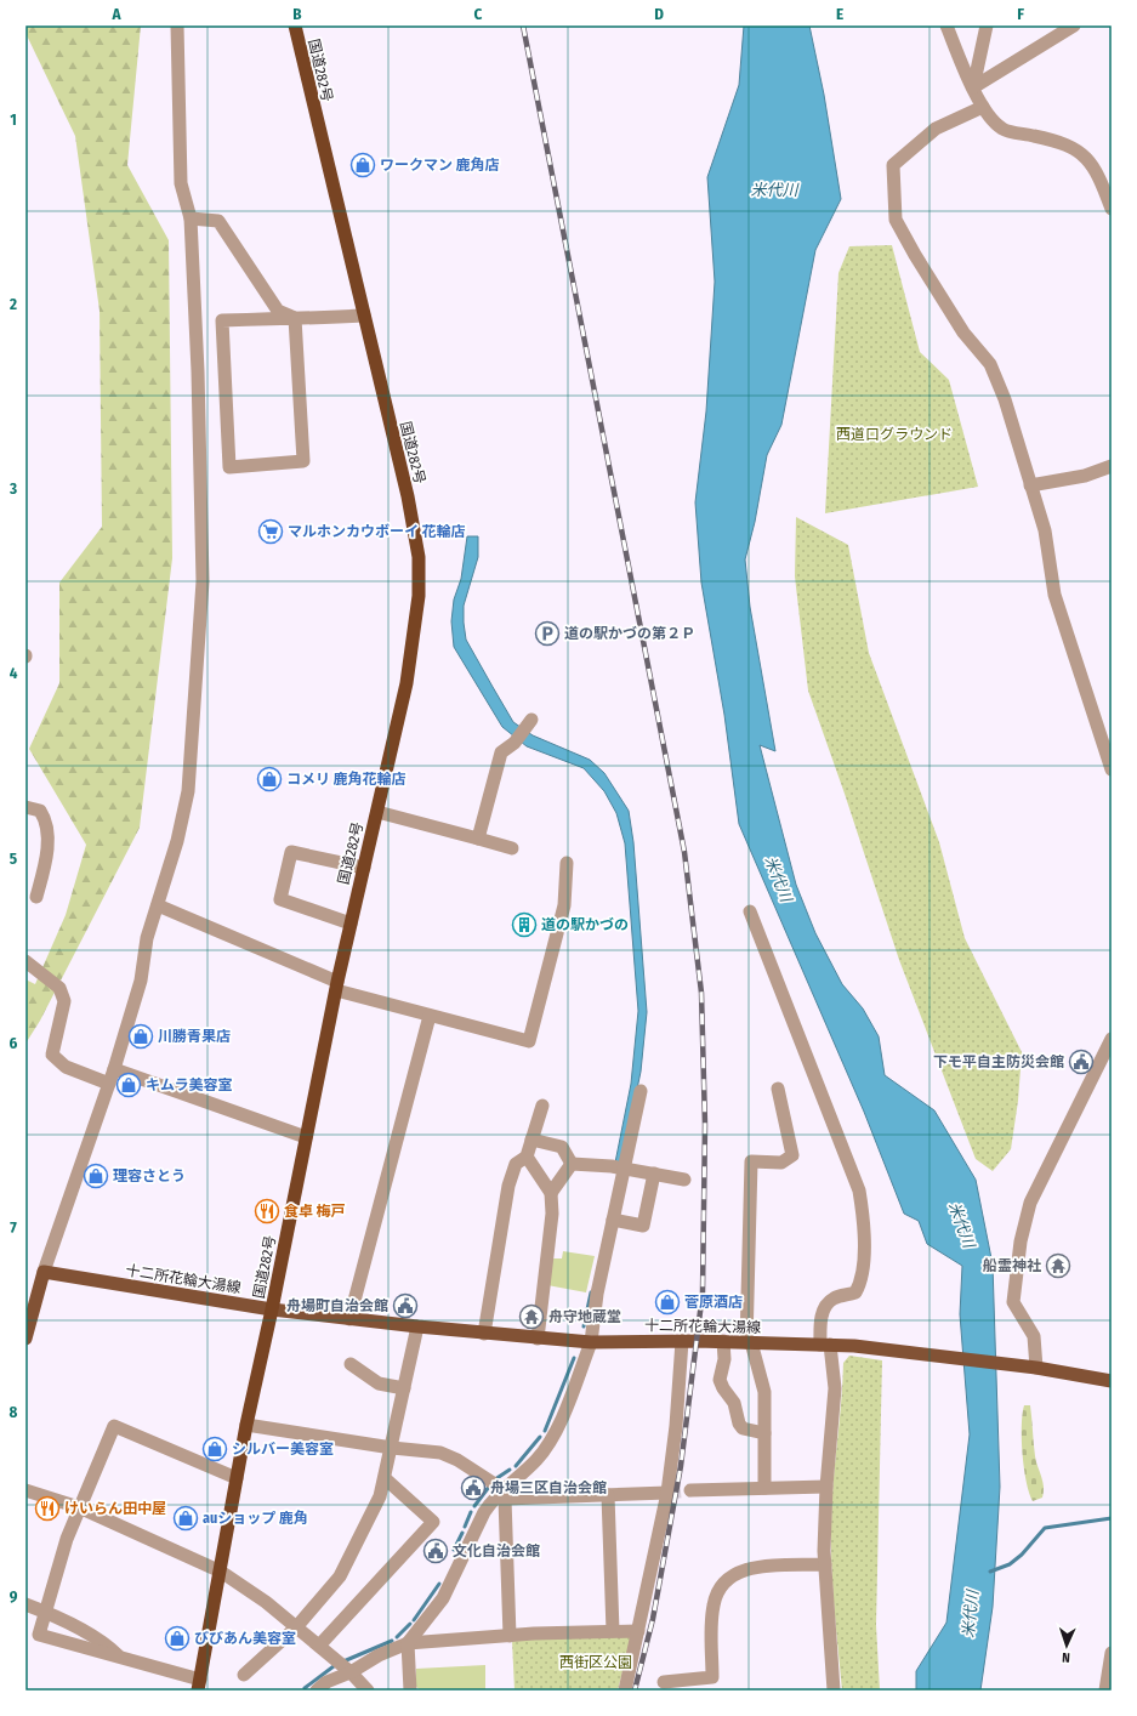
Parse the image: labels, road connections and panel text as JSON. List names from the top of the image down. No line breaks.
{"streets":{"highway":["国道282号"],"main road":["十二所花輪大湯線"]},"crossings":[["国道282号","十二所花輪大湯線"]],"water":["米代川"],"parks":["西道口グラウンド","西街区公園"],"places":{"shop":["ワークマン 鹿角店","コメリ 鹿角花輪店","川勝青果店","キムラ美容室","理容さとう","菅原酒店","シルバー美容室","auショップ 鹿角","びびあん美容室"],"supermarket":["マルホンカウボーイ 花輪店"],"parking":["道の駅かづの第２Ｐ"],"building":["道の駅かづの"],"public building":["下モ平自主防災会館","舟場町自治会館","舟場三区自治会館","文化自治会館"],"restaurant":["食卓 梅戸","けいらん田中屋"],"temple":["船霊神社","舟守地蔵堂"]},"north":"bottom","grid":{"columns":["A","B","C","D","E","F"],"rows":["1","2","3","4","5","6","7","8","9"]}}
